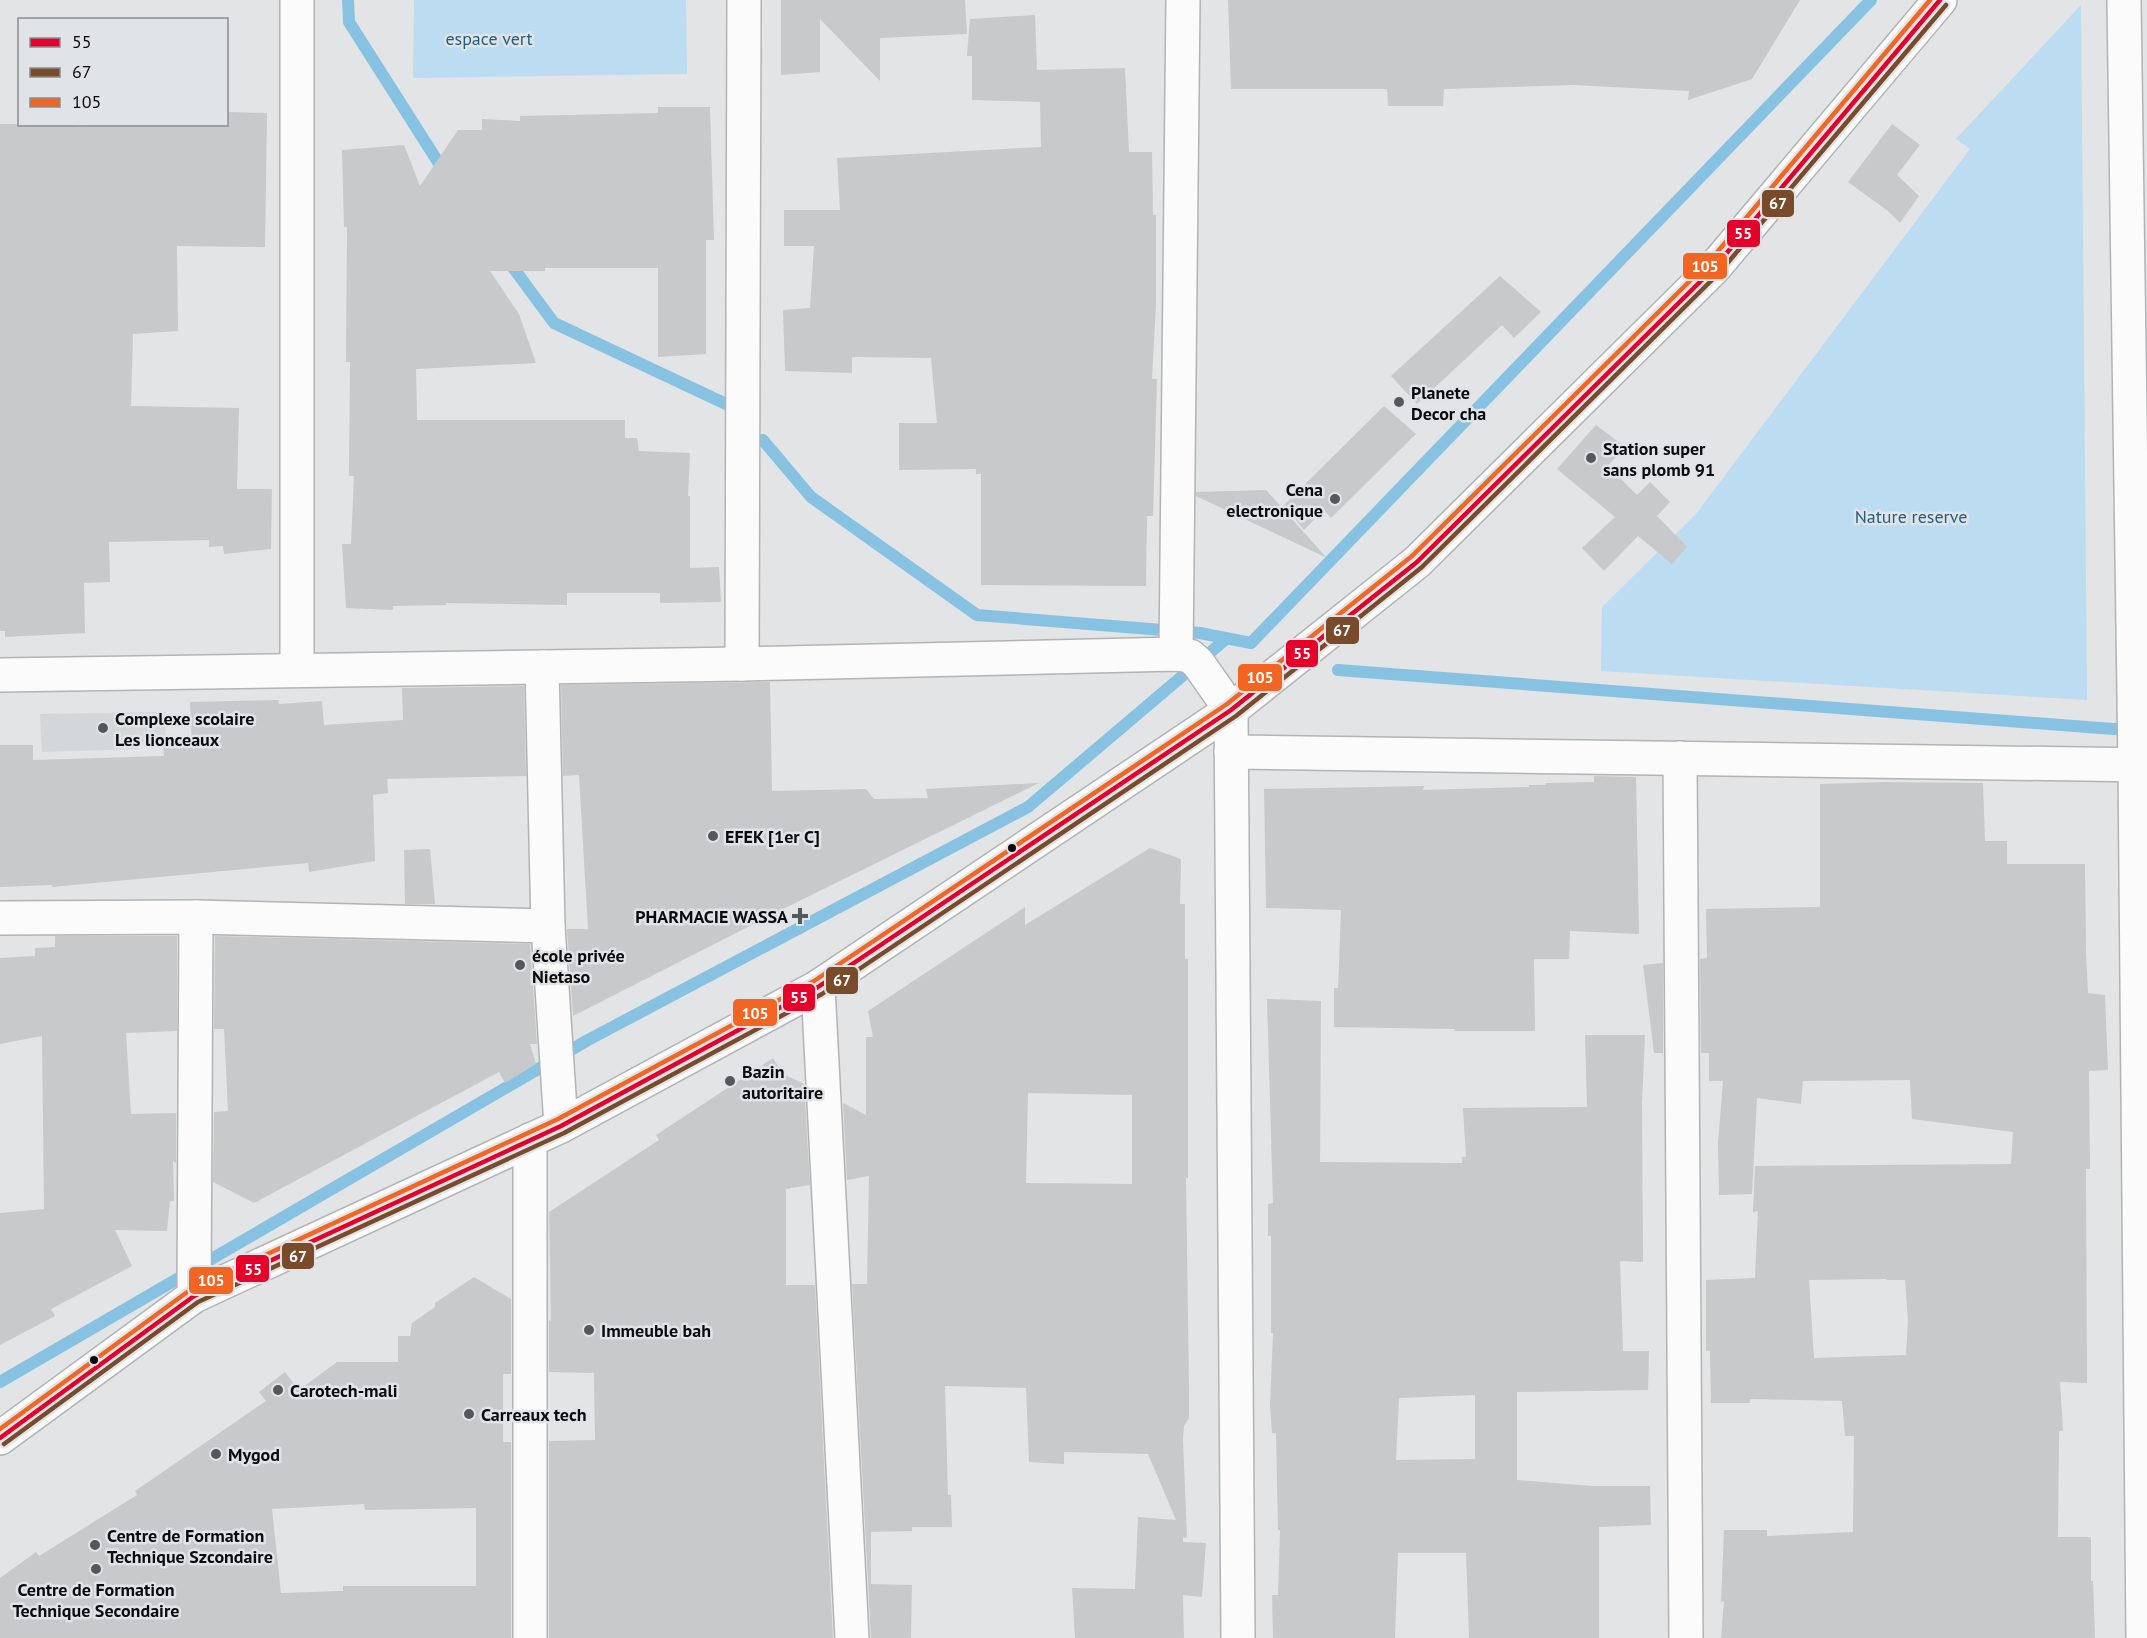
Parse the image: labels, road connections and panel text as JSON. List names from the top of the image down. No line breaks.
{"parks":["espace vert","Nature reserve"],"places":{"other":["Planete Decor cha","Station super sans plomb 91","Cena electronique","Complexe scolaire Les lionceaux","EFEK [1er C]","école privée Nietaso","Bazin autoritaire","Immeuble bah","Carotech-mali","Carreaux tech","Mygod","Centre de Formation Technique Szcondaire","Centre de Formation Technique Secondaire"],"health":["PHARMACIE WASSA"]},"lines":["transit line 55","transit line 105","transit line 67"],"legend":["55","67","105"]}
